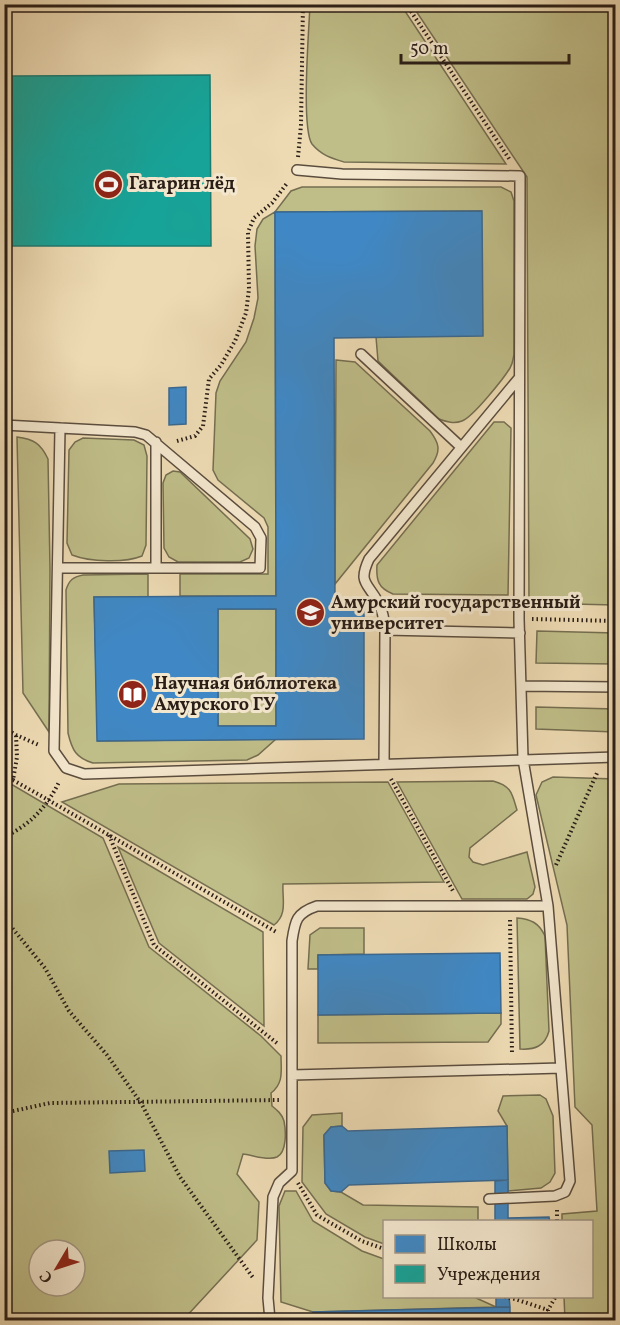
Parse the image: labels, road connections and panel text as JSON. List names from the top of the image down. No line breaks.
{"places":{"sports":["Гагарин лёд"],"school or university":["Амурский государственный университет"],"library":["Научная библиотека Амурского ГУ"]},"legend":["Школы","Учреждения"],"scale_bar":"50 m","north":"bottom left"}
